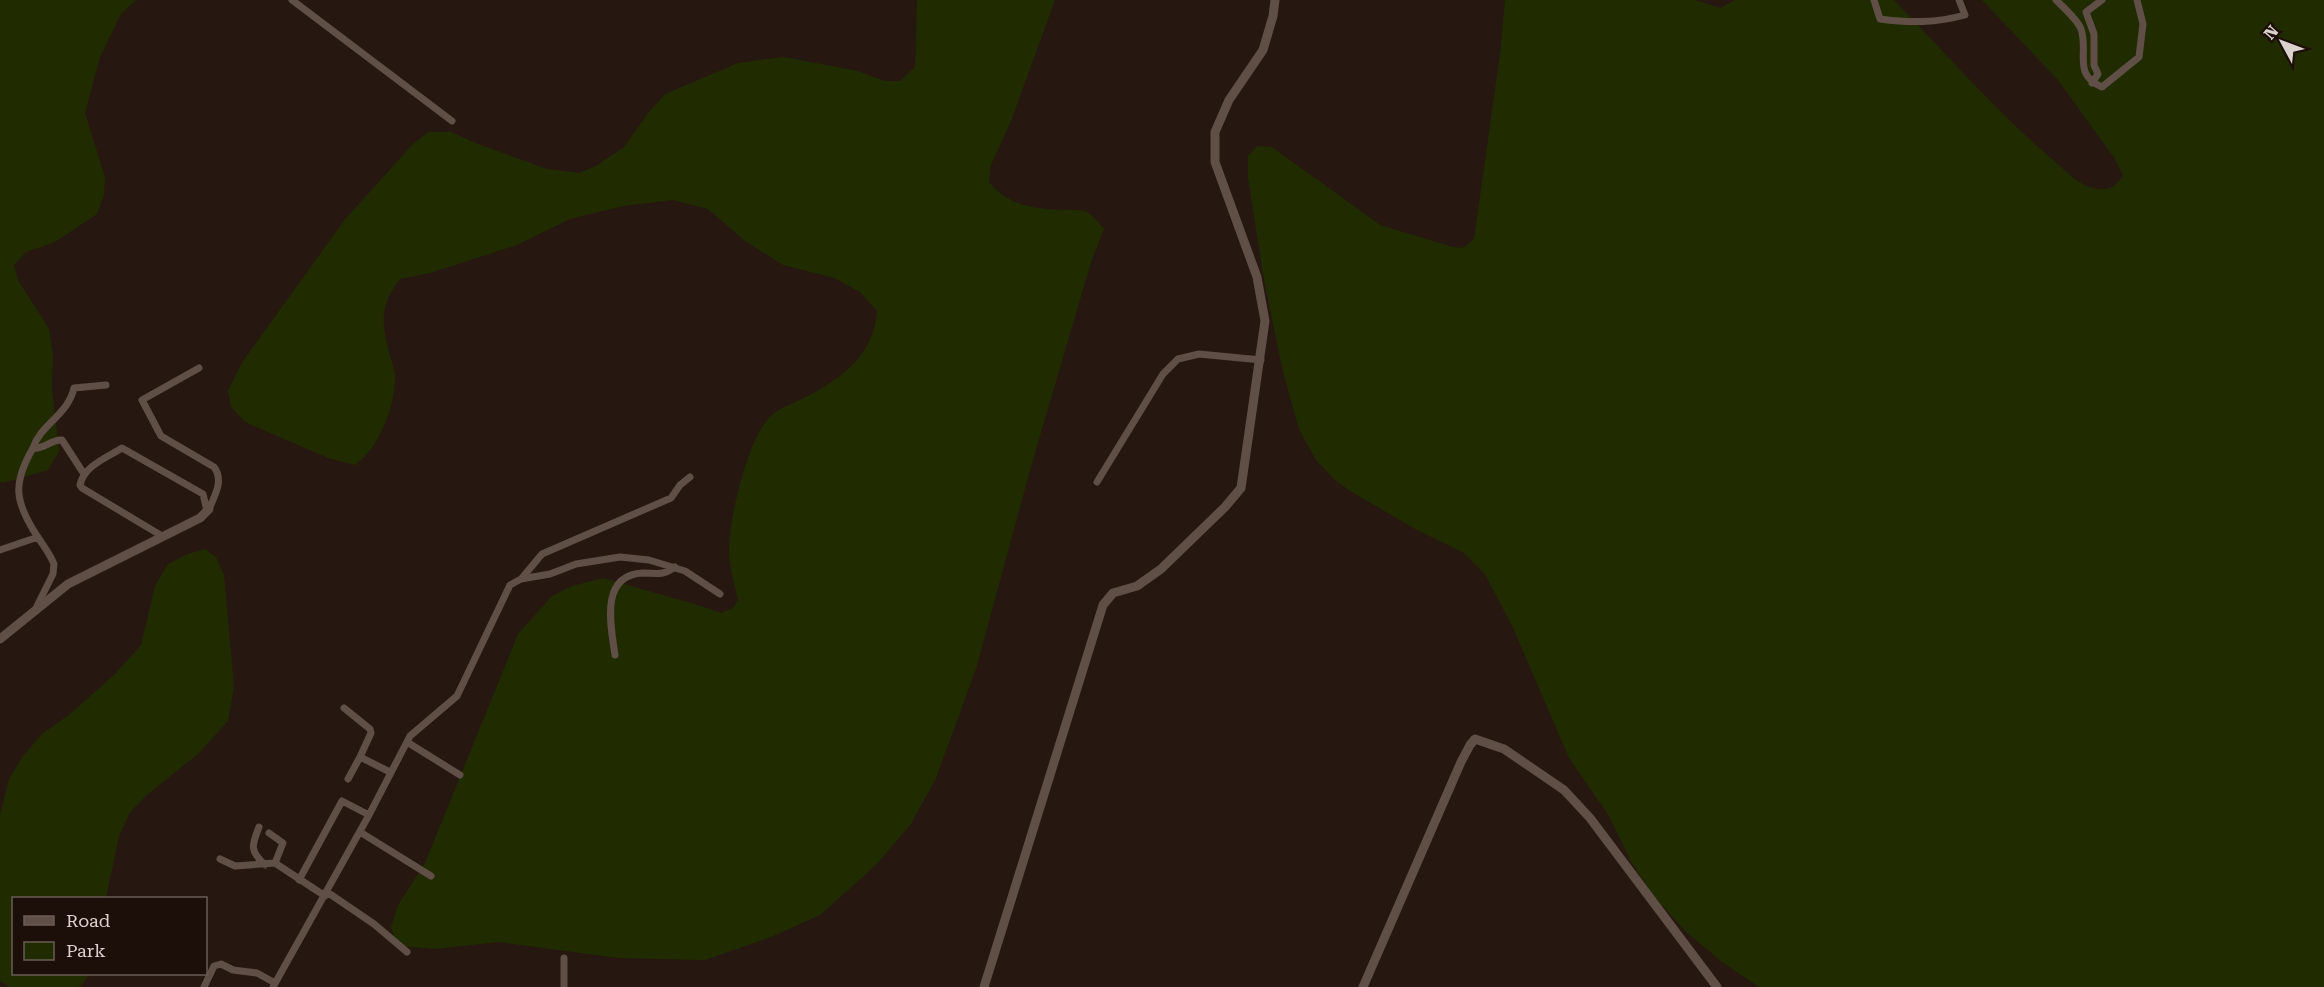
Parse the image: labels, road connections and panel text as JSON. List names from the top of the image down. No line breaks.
{"legend":["Road","Park"],"north":"top left"}
